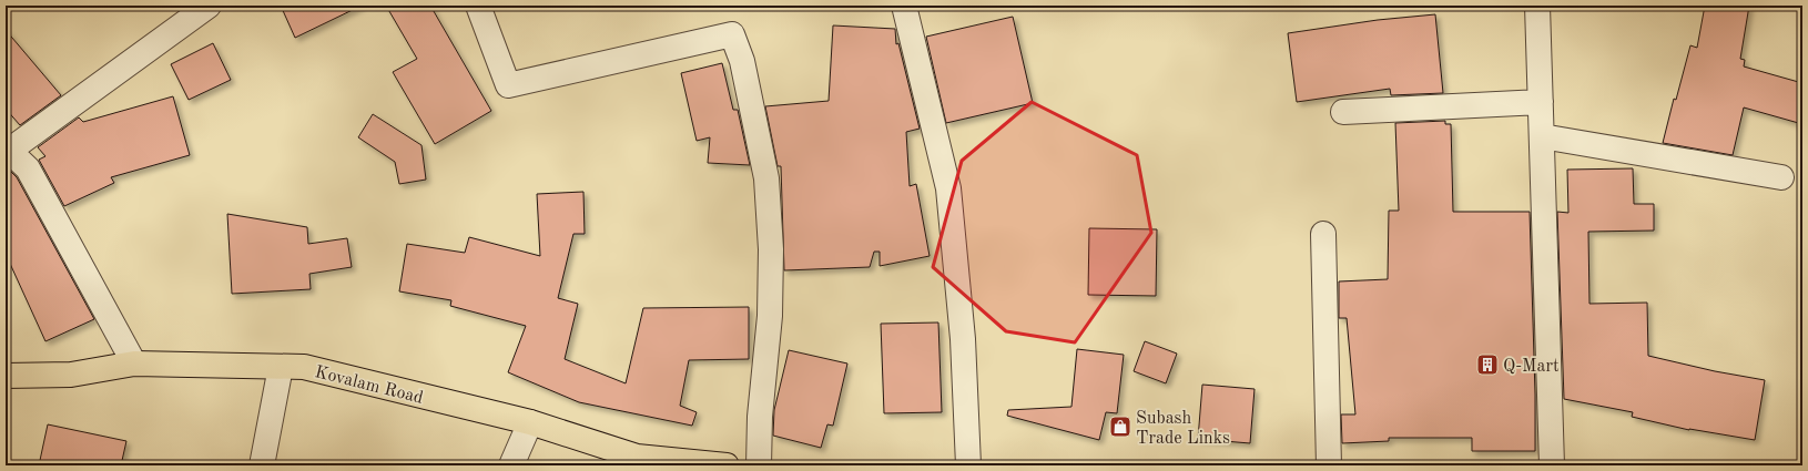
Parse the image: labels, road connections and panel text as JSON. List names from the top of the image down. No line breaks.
{"streets":{"main road":["Kovalam Road"]},"places":{"building":["Q-Mart"],"shop":["Subash Trade Links"]}}
